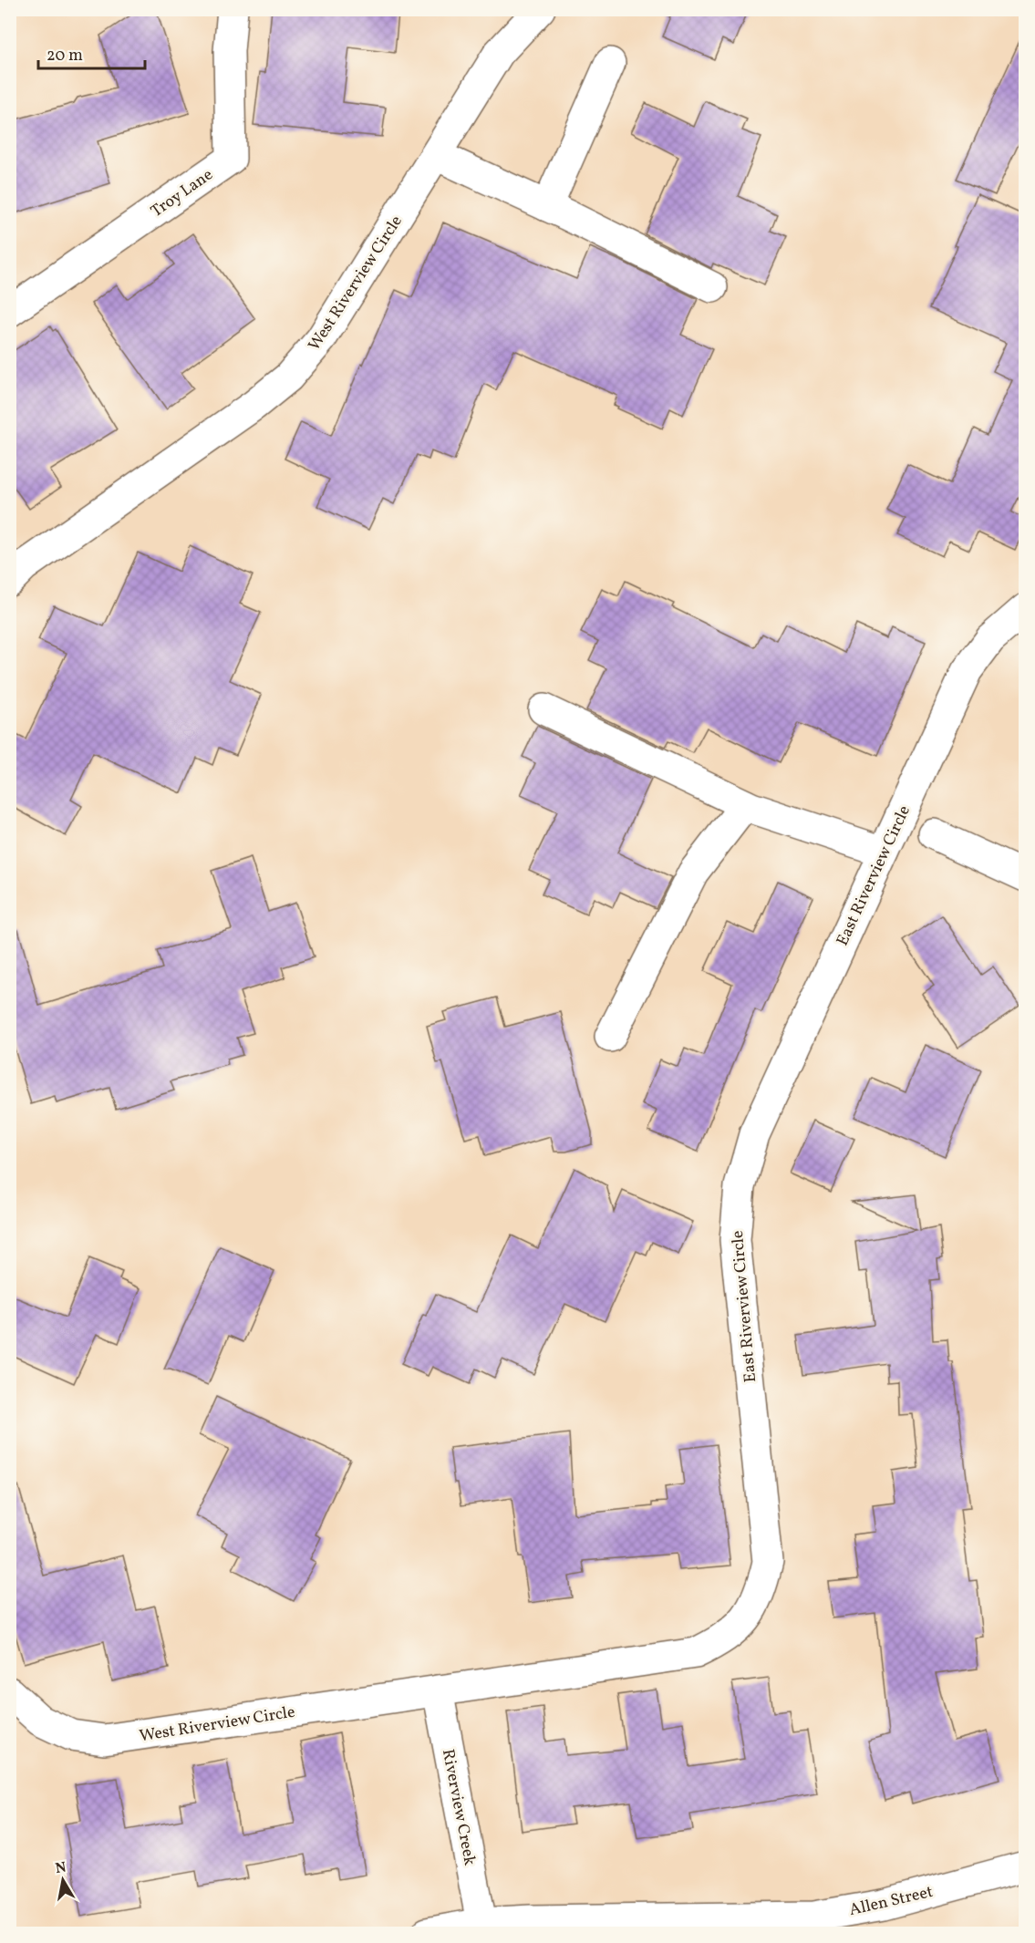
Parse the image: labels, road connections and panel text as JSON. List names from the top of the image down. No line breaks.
{"streets":{"street":["Troy Lane","West Riverview Circle","East Riverview Circle","Riverview Creek","Allen Street"]},"crossings":[["West Riverview Circle","East Riverview Circle"],["West Riverview Circle","Riverview Creek"],["East Riverview Circle","Riverview Creek"],["Riverview Creek","Allen Street"]],"scale_bar":"20 m","north":"top"}
